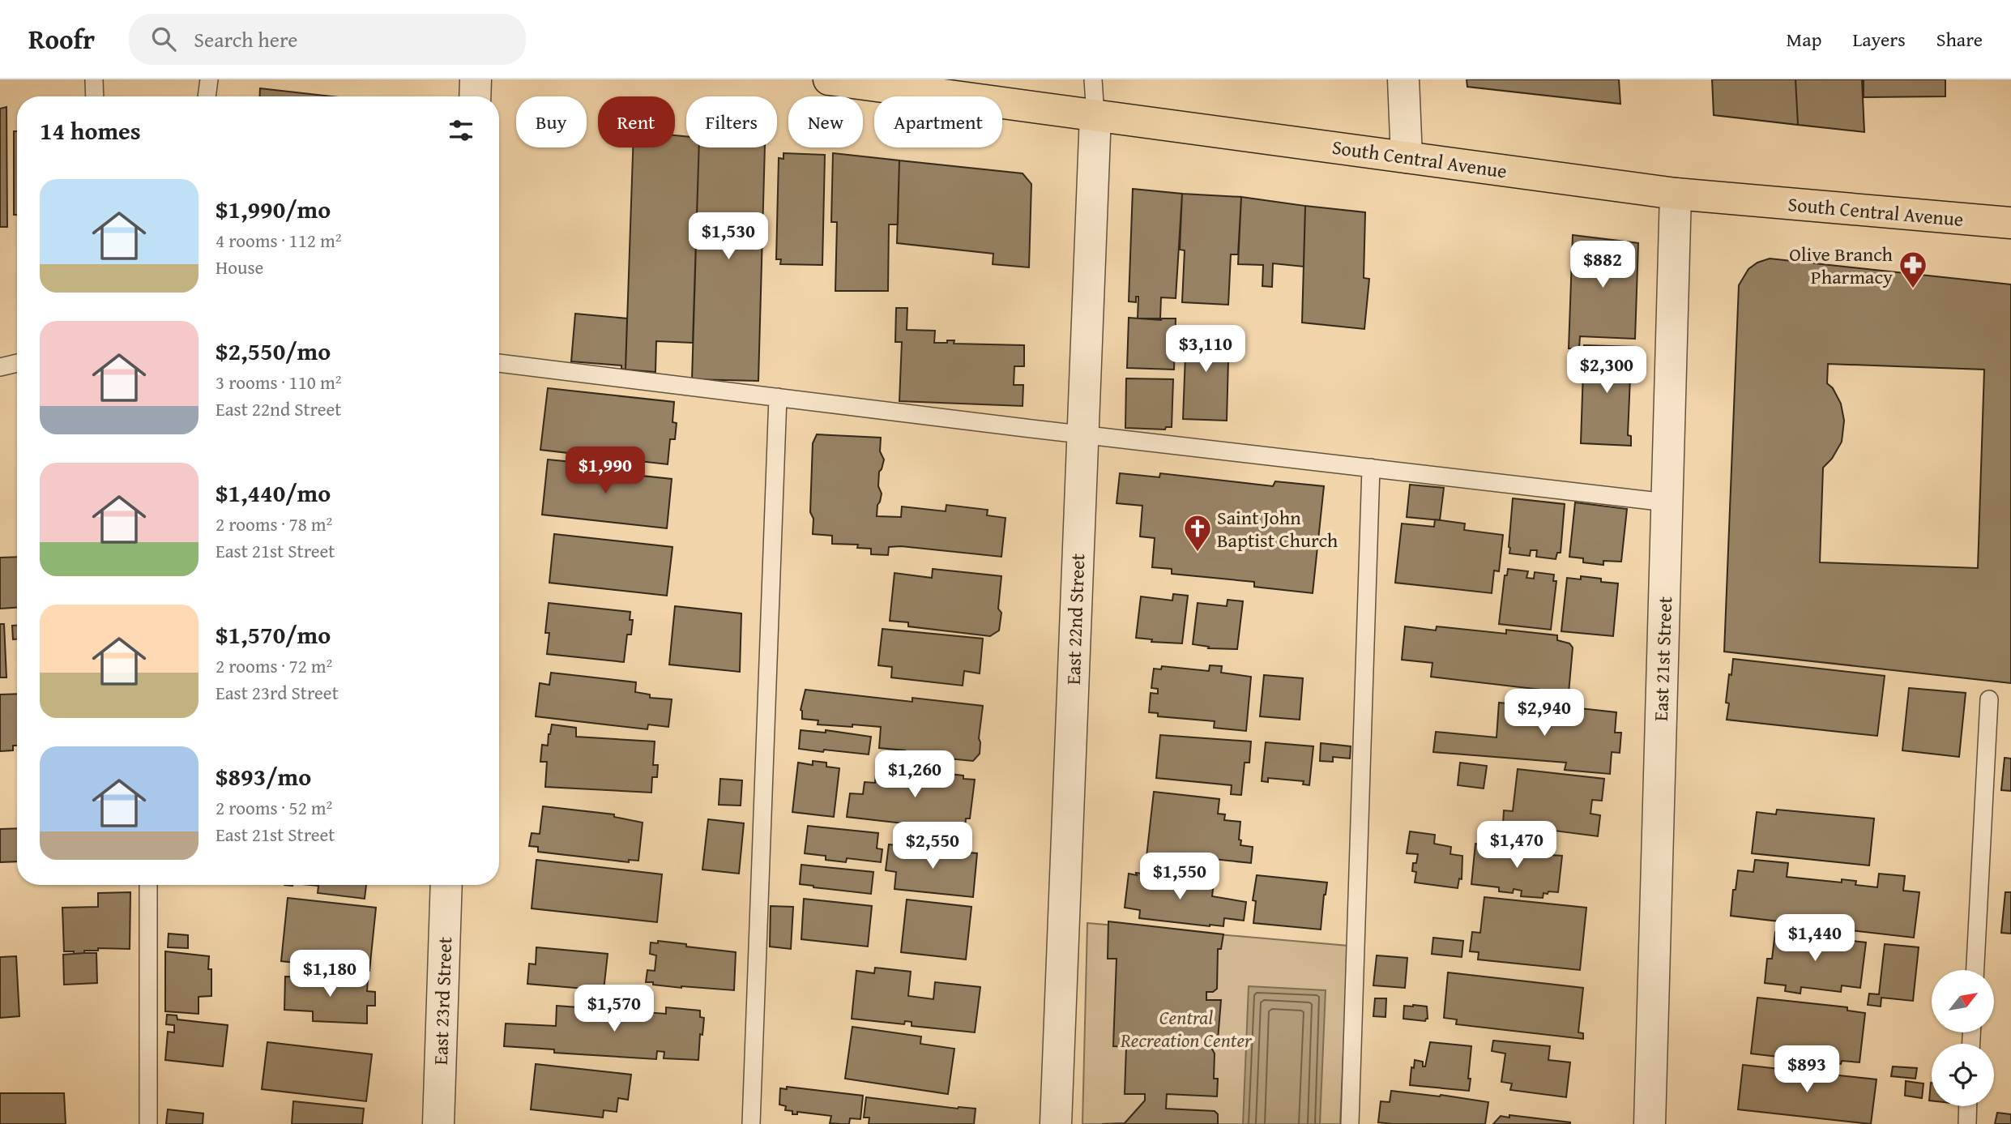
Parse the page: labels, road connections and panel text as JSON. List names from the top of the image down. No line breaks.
{"streets":{"main road":["South Central Avenue"],"street":["East 22nd Street","East 21st Street","East 23rd Street"]},"crossings":[["South Central Avenue","East 22nd Street"],["South Central Avenue","East 21st Street"]],"parks":["Central Recreation Center"],"places":{"pharmacy":["Olive Branch Pharmacy"],"church":["Saint John Baptist Church"]},"north":"top right","page":{"header":"Roofr","search":"Search here","nav":["Map","Layers","Share"],"chip":["Buy","Rent","Filters","New","Apartment"],"heading":"14 homes","list":[{"name":"$1,990/mo","note":"4 rooms · 112 m² · House"},{"name":"$2,550/mo","note":"3 rooms · 110 m² · East 22nd Street"},{"name":"$1,440/mo","note":"2 rooms · 78 m² · East 21st Street"},{"name":"$1,570/mo","note":"2 rooms · 72 m² · East 23rd Street"},{"name":"$893/mo","note":"2 rooms · 52 m² · East 21st Street"}],"price":["$1,530","$882","$3,110","$2,300","$1,990","$2,940","$1,260","$1,470","$2,550","$1,550","$1,440","$1,180","$1,570","$893"]}}
